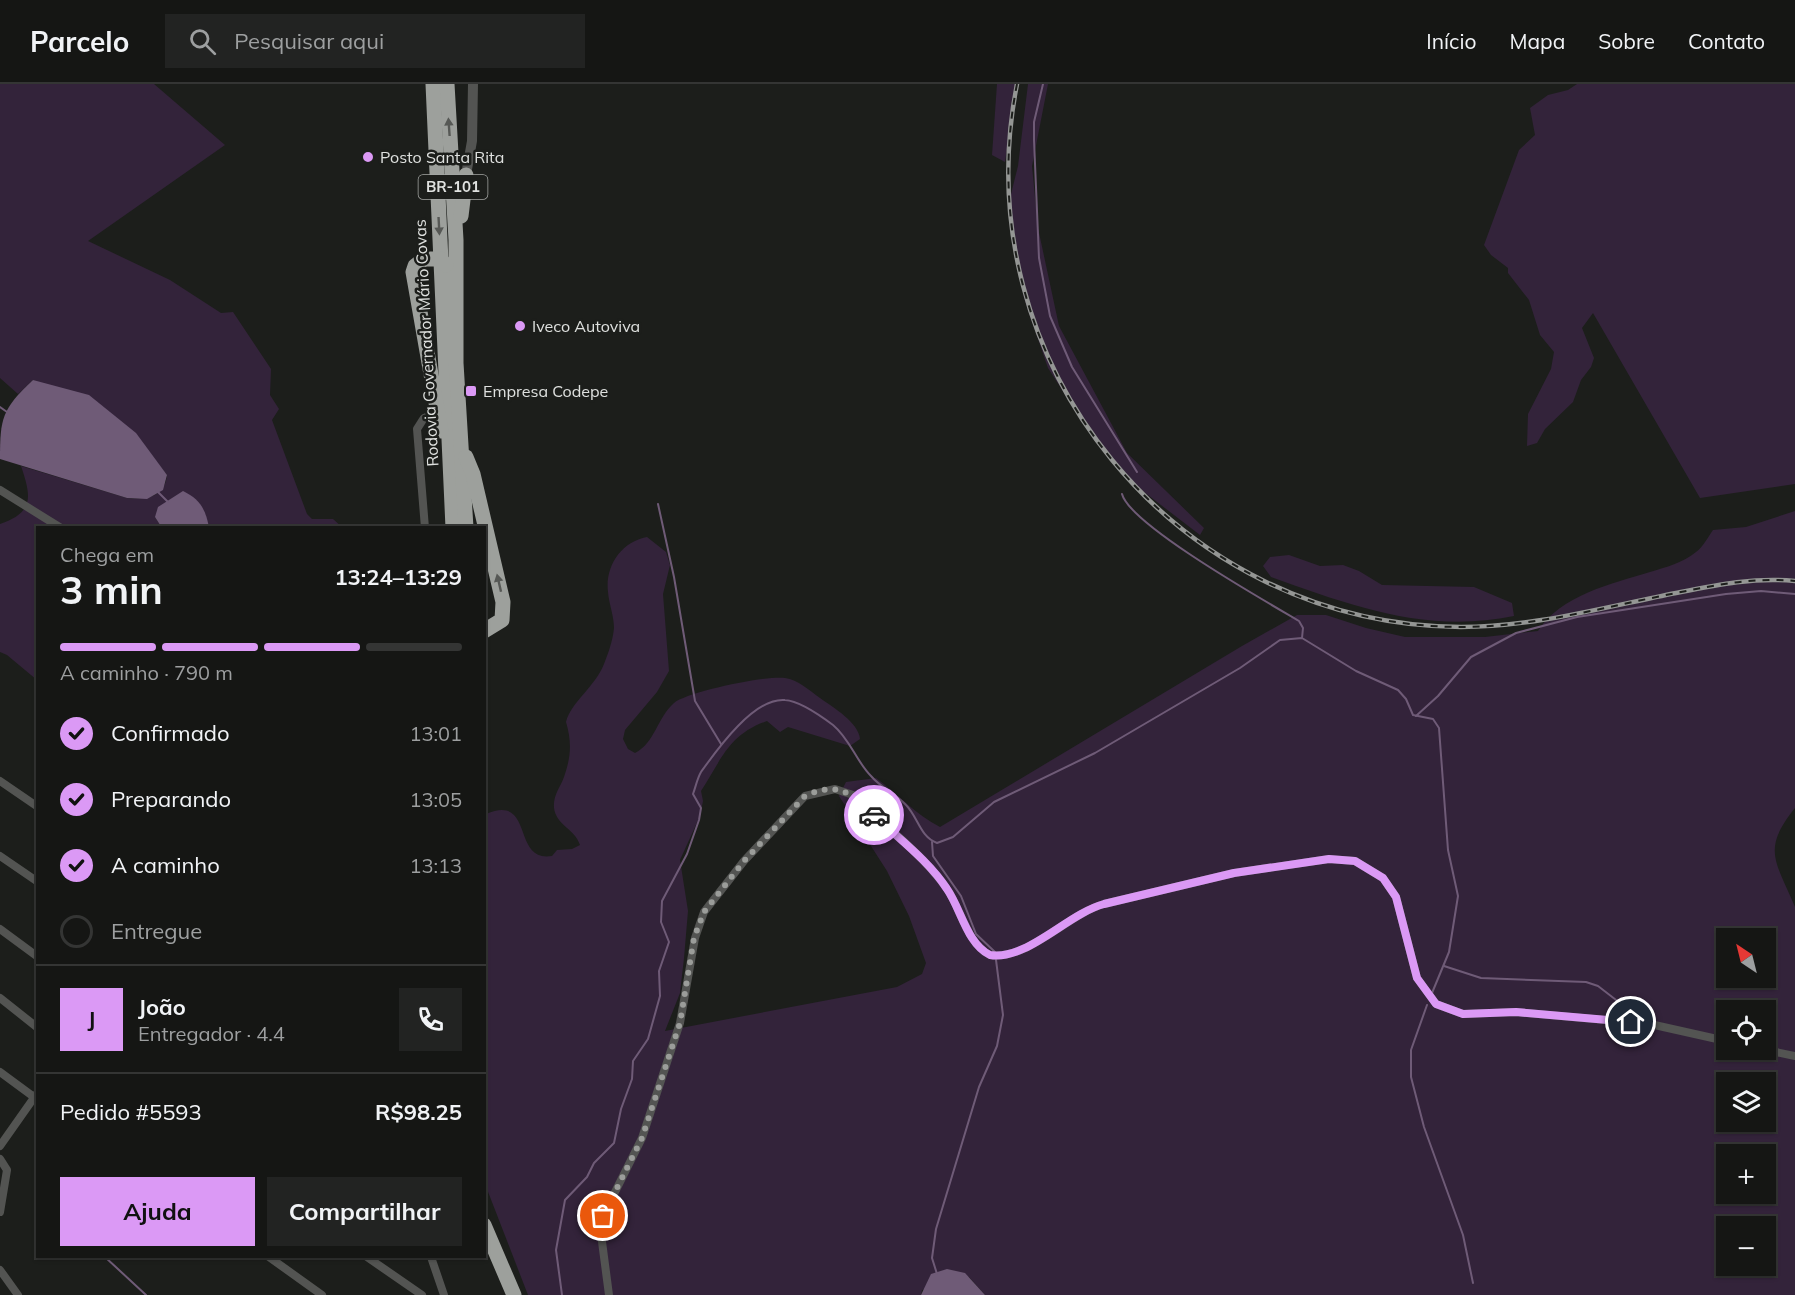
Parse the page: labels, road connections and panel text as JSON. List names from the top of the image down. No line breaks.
{"streets":{"highway":["BR-101","Rodovia Governador Mário Covas"]},"places":{"other":["Posto Santa Rita","Iveco Autoviva"],"transit":["Empresa Codepe"]},"north":"top left","page":{"header":"Parcelo","search":"Pesquisar aqui","nav":["Início","Mapa","Sobre","Contato"],"heading":["3 min","Chega em","13:24–13:29"],"panel":["João","Entregador · 4.4","Pedido #5593","R$98.25"],"bar":"A caminho · 790 m","list":[["Confirmado","13:01"],["Preparando","13:05"],["A caminho","13:13"],"Entregue"],"map_buttons":["+","−"],"round":"J","buttons":["Ajuda","Compartilhar"]}}
